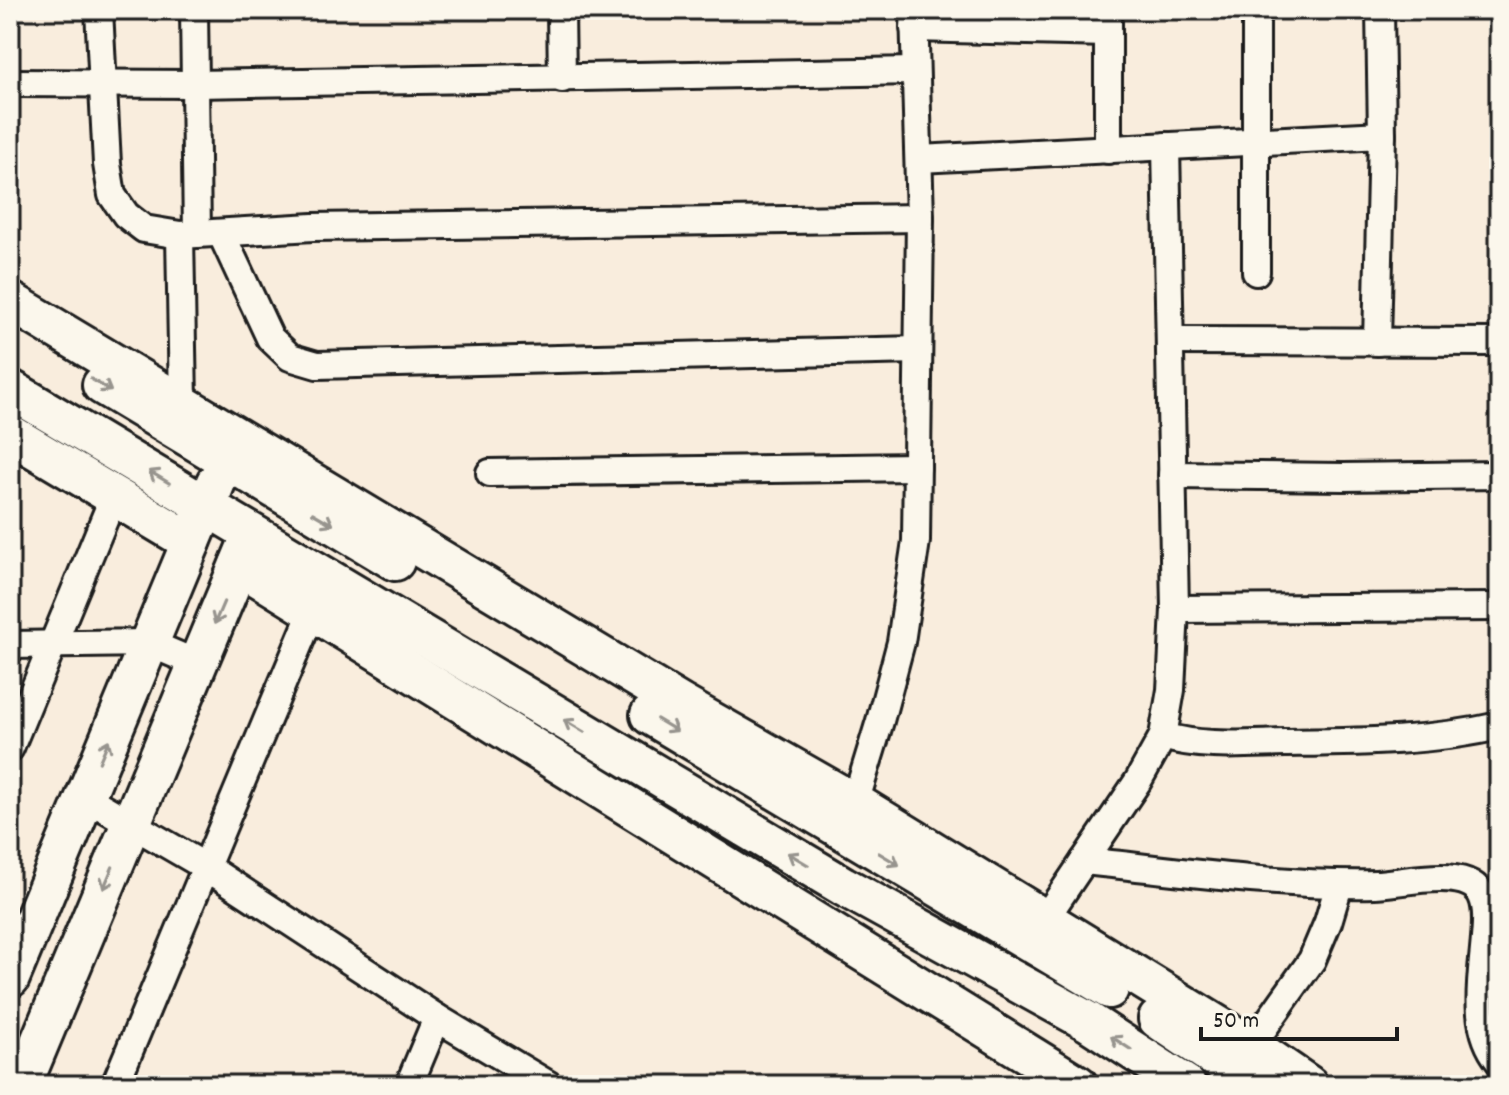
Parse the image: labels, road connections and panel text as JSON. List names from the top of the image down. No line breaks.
{"scale_bar":"50 m"}
